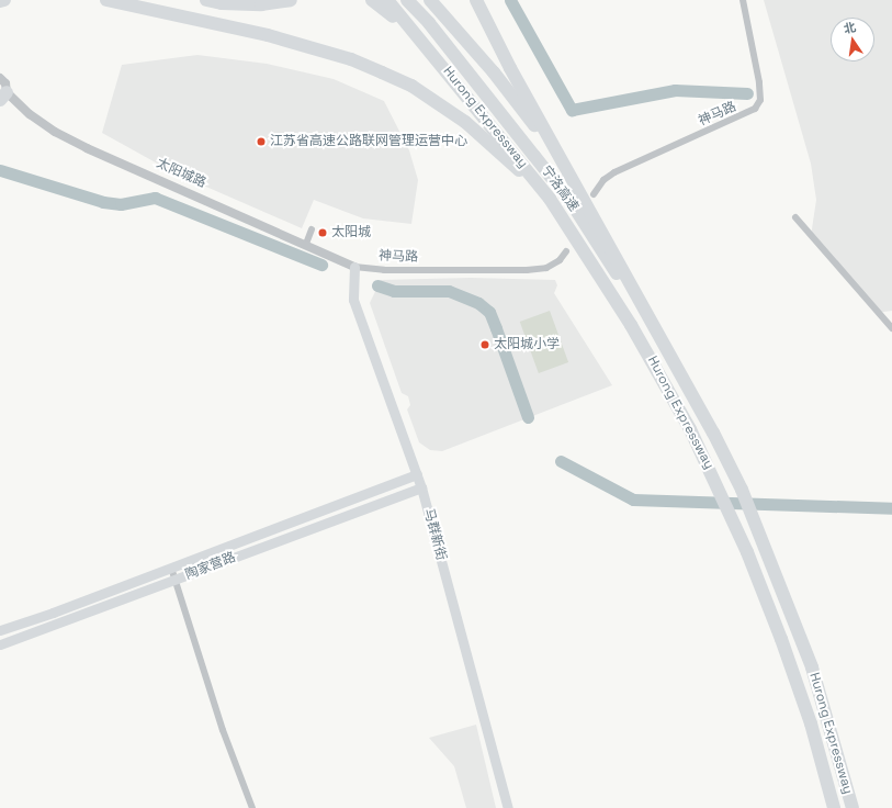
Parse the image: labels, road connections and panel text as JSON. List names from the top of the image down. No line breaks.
{"streets":{"highway":["Hurong Expressway","宁洛高速"],"main road":["马群新街","陶家营路"],"street":["神马路","太阳城路"]},"crossings":[["神马路","太阳城路"],["神马路","马群新街"],["Hurong Expressway","宁洛高速"],["太阳城路","马群新街"],["马群新街","陶家营路"]],"places":["江苏省高速公路联网管理运营中心","太阳城","太阳城小学"],"north":"top"}
